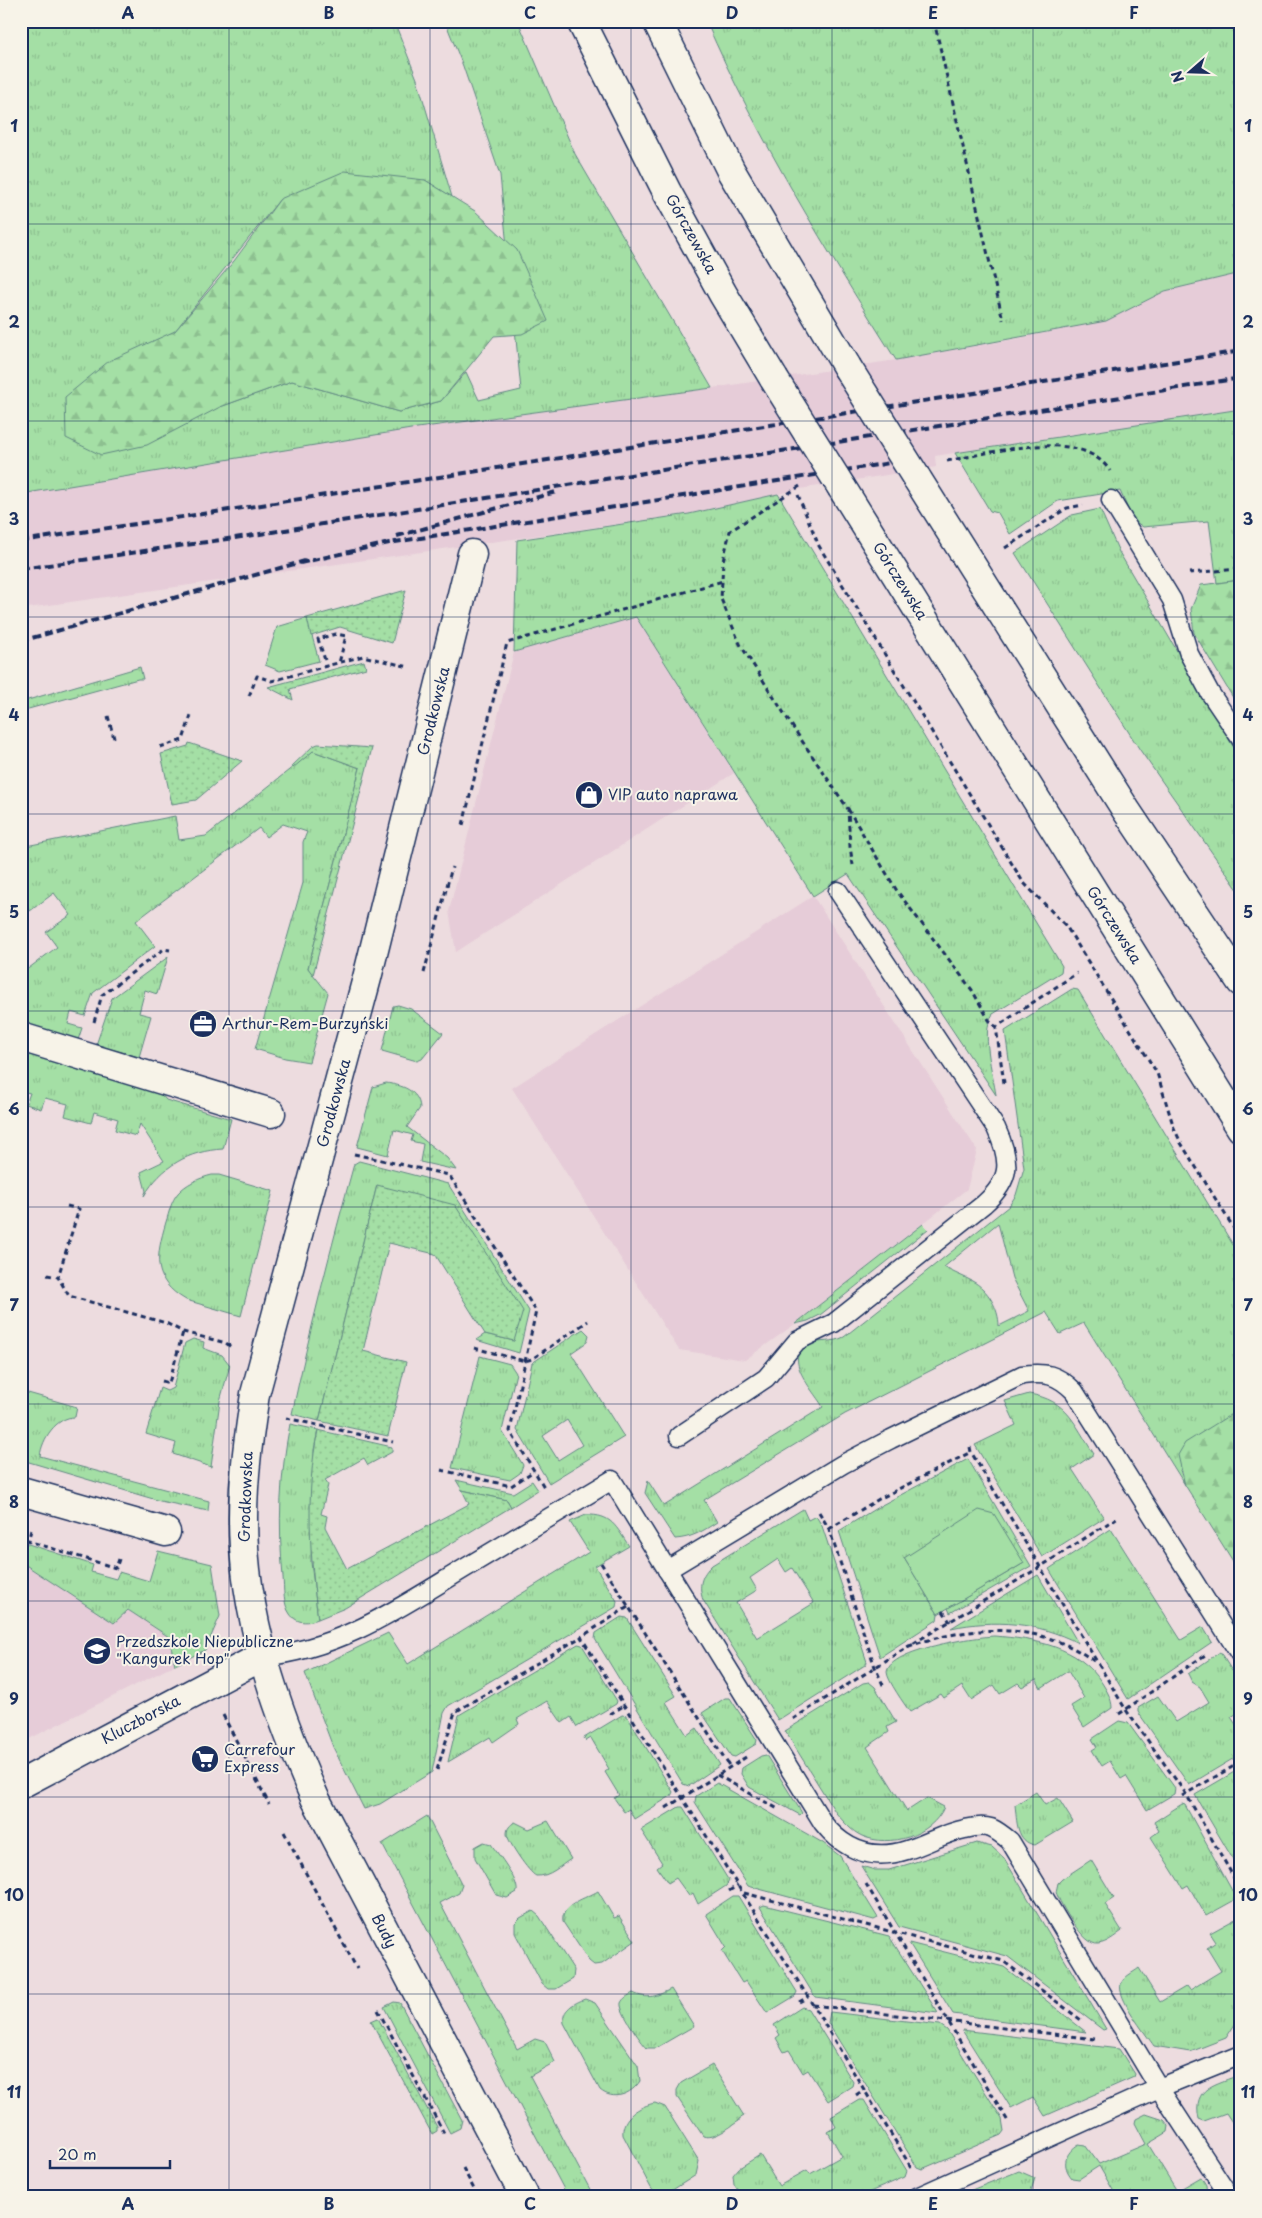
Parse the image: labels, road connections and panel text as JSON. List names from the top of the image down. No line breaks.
{"streets":{"street":["Górczewska","Grodkowska","Kluczborska","Budy"]},"crossings":[["Grodkowska","Kluczborska"],["Grodkowska","Budy"],["Kluczborska","Budy"]],"places":{"shop":["VIP auto naprawa"],"office":["Arthur-Rem-Burzyński"],"school or university":["Przedszkole Niepubliczne \"Kangurek Hop\""],"supermarket":["Carrefour Express"]},"scale_bar":"20 m","north":"left","grid":{"columns":["A","B","C","D","E","F"],"rows":["1","2","3","4","5","6","7","8","9","10","11"]}}
